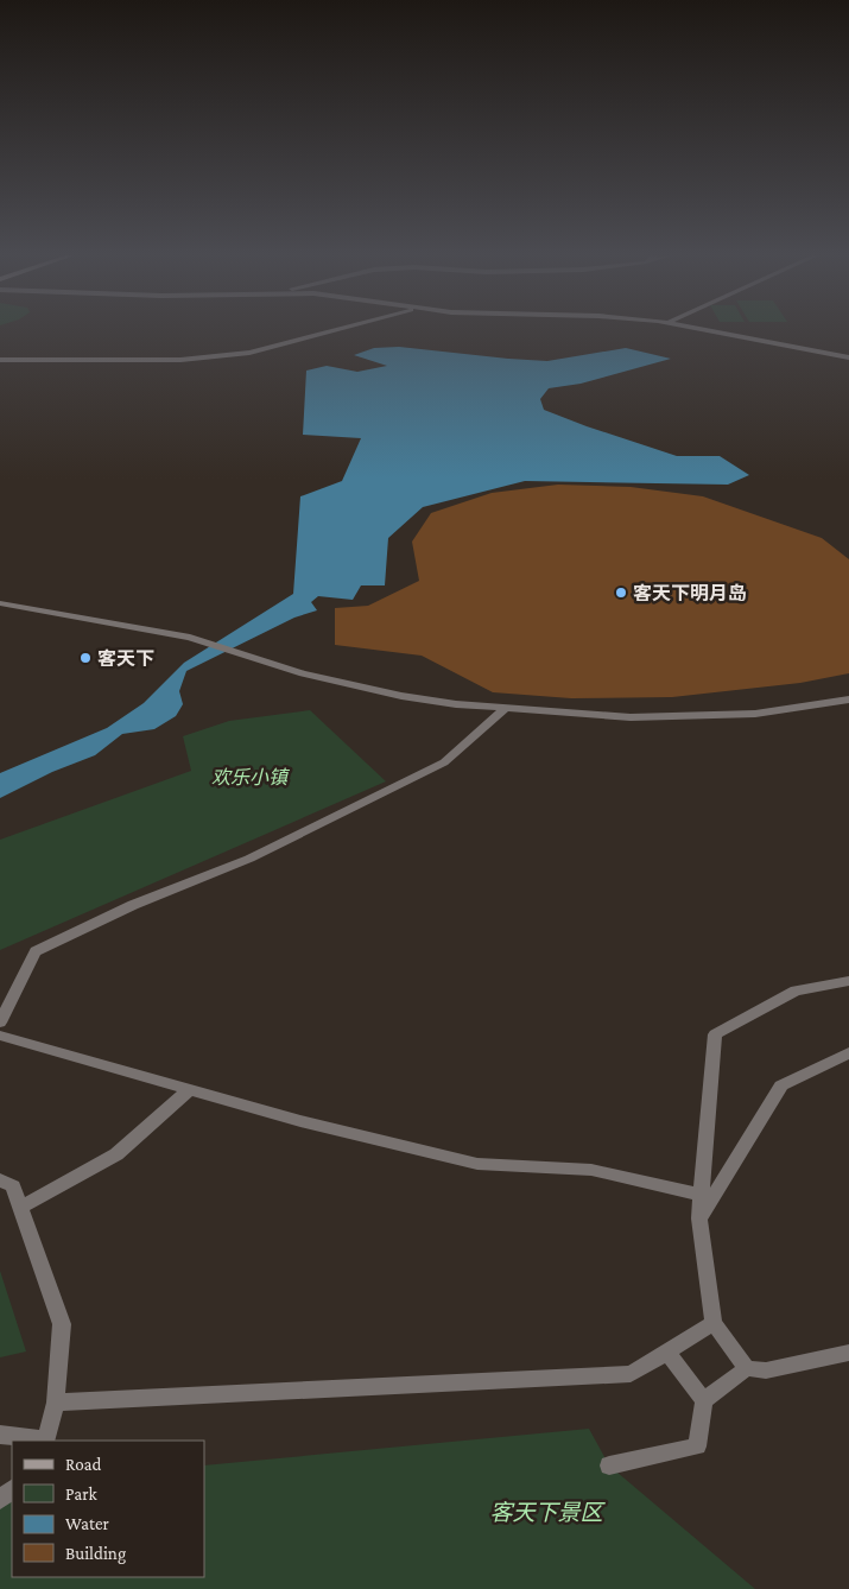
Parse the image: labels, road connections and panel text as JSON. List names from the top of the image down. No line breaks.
{"parks":["欢乐小镇","客天下景区"],"places":["客天下明月岛","客天下"],"legend":["Road","Park","Water","Building"]}
